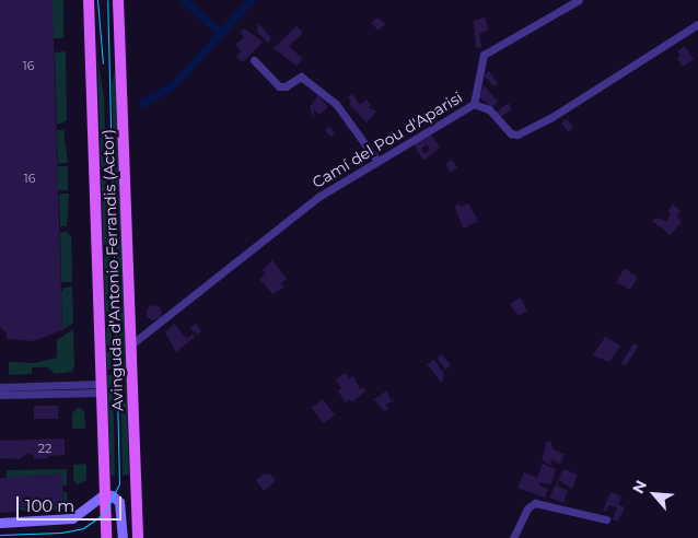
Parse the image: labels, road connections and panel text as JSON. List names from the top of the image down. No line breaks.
{"streets":{"main road":["Avinguda d'Antonio Ferrandis (Actor)"],"street":["Camí del Pou d'Aparisi"]},"crossings":[["Camí del Pou d'Aparisi","Avinguda d'Antonio Ferrandis (Actor)"]],"house_numbers":["16","16","22"],"scale_bar":"100 m","north":"top left"}
